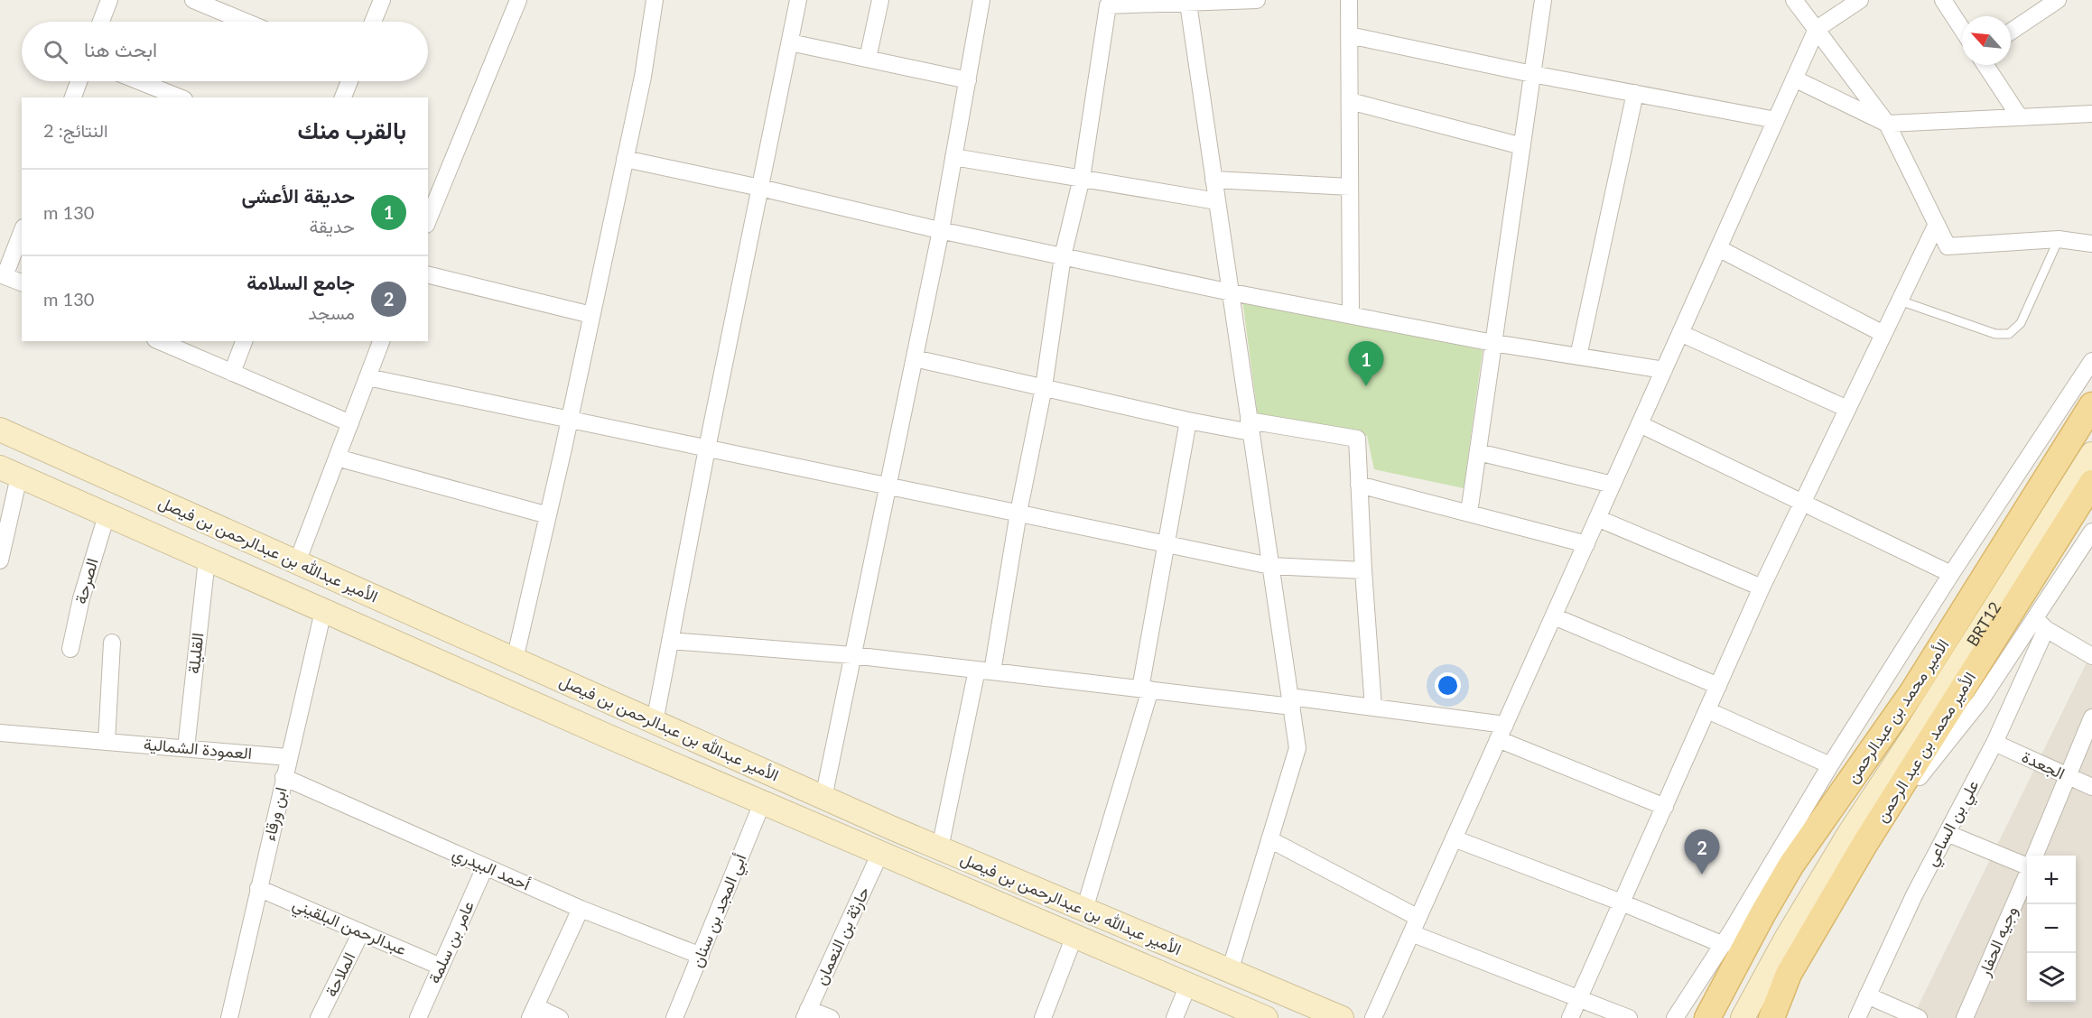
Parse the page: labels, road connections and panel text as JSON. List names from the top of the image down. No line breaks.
{"streets":{"main road":["الأمير عبدالله بن عبدالرحمن بن فيصل","BRT12","الأمير محمد بن عبدالرحمن","الأمير محمد بن عبد الرحمن"],"street":["الصرحة","القليلة","العمودة الشمالية","الجعدة","ابن ورقاء","علي بن الساعي","أحمد البيدري","أبي المجد بن سنان","عبدالرحمن البلقيني","حارثة بن النعمان","وجيه الحفار","عامر بن سلمة","الملاحة"]},"crossings":[["الأمير عبدالله بن عبدالرحمن بن فيصل","الصرحة"],["الأمير عبدالله بن عبدالرحمن بن فيصل","القليلة"],["الأمير عبدالله بن عبدالرحمن بن فيصل","ابن ورقاء"],["الأمير عبدالله بن عبدالرحمن بن فيصل","أبي المجد بن سنان"],["الأمير عبدالله بن عبدالرحمن بن فيصل","حارثة بن النعمان"],["القليلة","العمودة الشمالية"],["العمودة الشمالية","ابن ورقاء"],["الجعدة","علي بن الساعي"],["الجعدة","وجيه الحفار"],["ابن ورقاء","أحمد البيدري"],["ابن ورقاء","عبدالرحمن البلقيني"],["أحمد البيدري","أبي المجد بن سنان"],["أحمد البيدري","عامر بن سلمة"],["عبدالرحمن البلقيني","عامر بن سلمة"],["عبدالرحمن البلقيني","الملاحة"]],"north":"top left","page":{"search":"ابحث هنا","heading":["بالقرب منك","النتائج: 2"],"list":[{"mark":"1","name":"حديقة الأعشى","note":"حديقة","value":"130 m"},{"mark":"2","name":"جامع السلامة","note":"مسجد","value":"130 m"}],"pins":["1","2"],"map_buttons":["+","−"]}}
